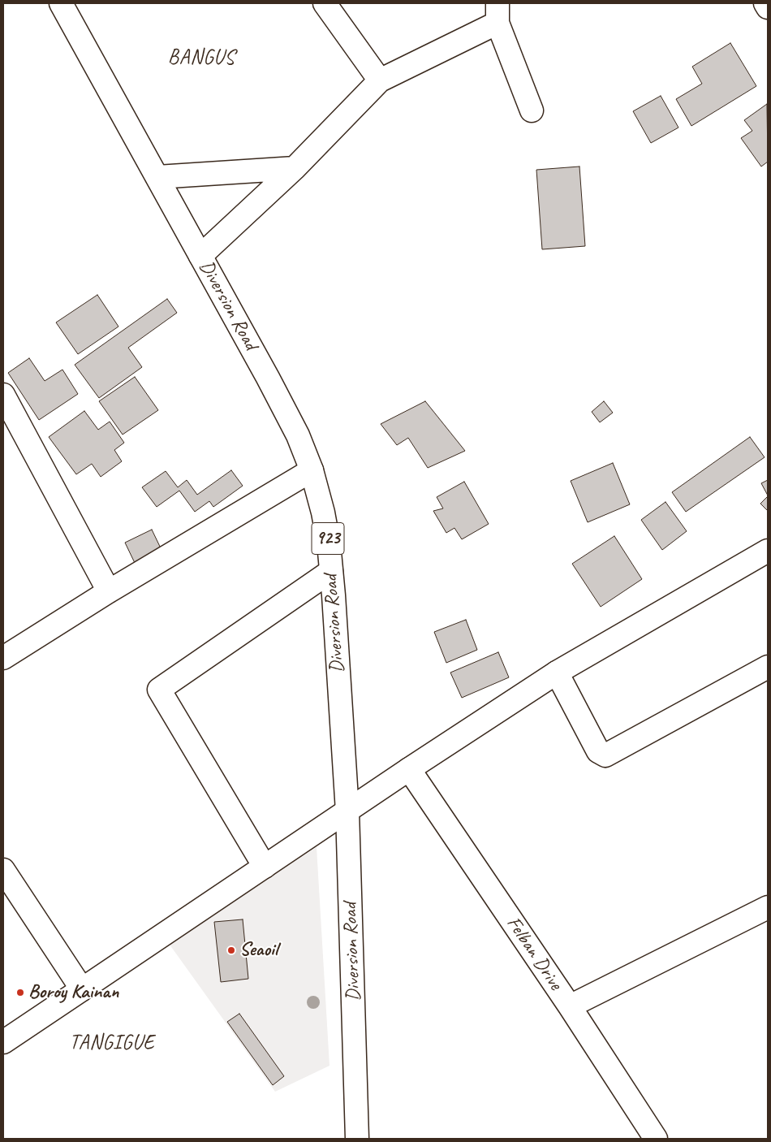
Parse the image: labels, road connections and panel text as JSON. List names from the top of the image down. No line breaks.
{"streets":{"main road":["Diversion Road","923","Felban Drive"]},"districts":["BANGUS","TANGIGUE"],"places":["Seaoil","Boroy Kainan"]}
